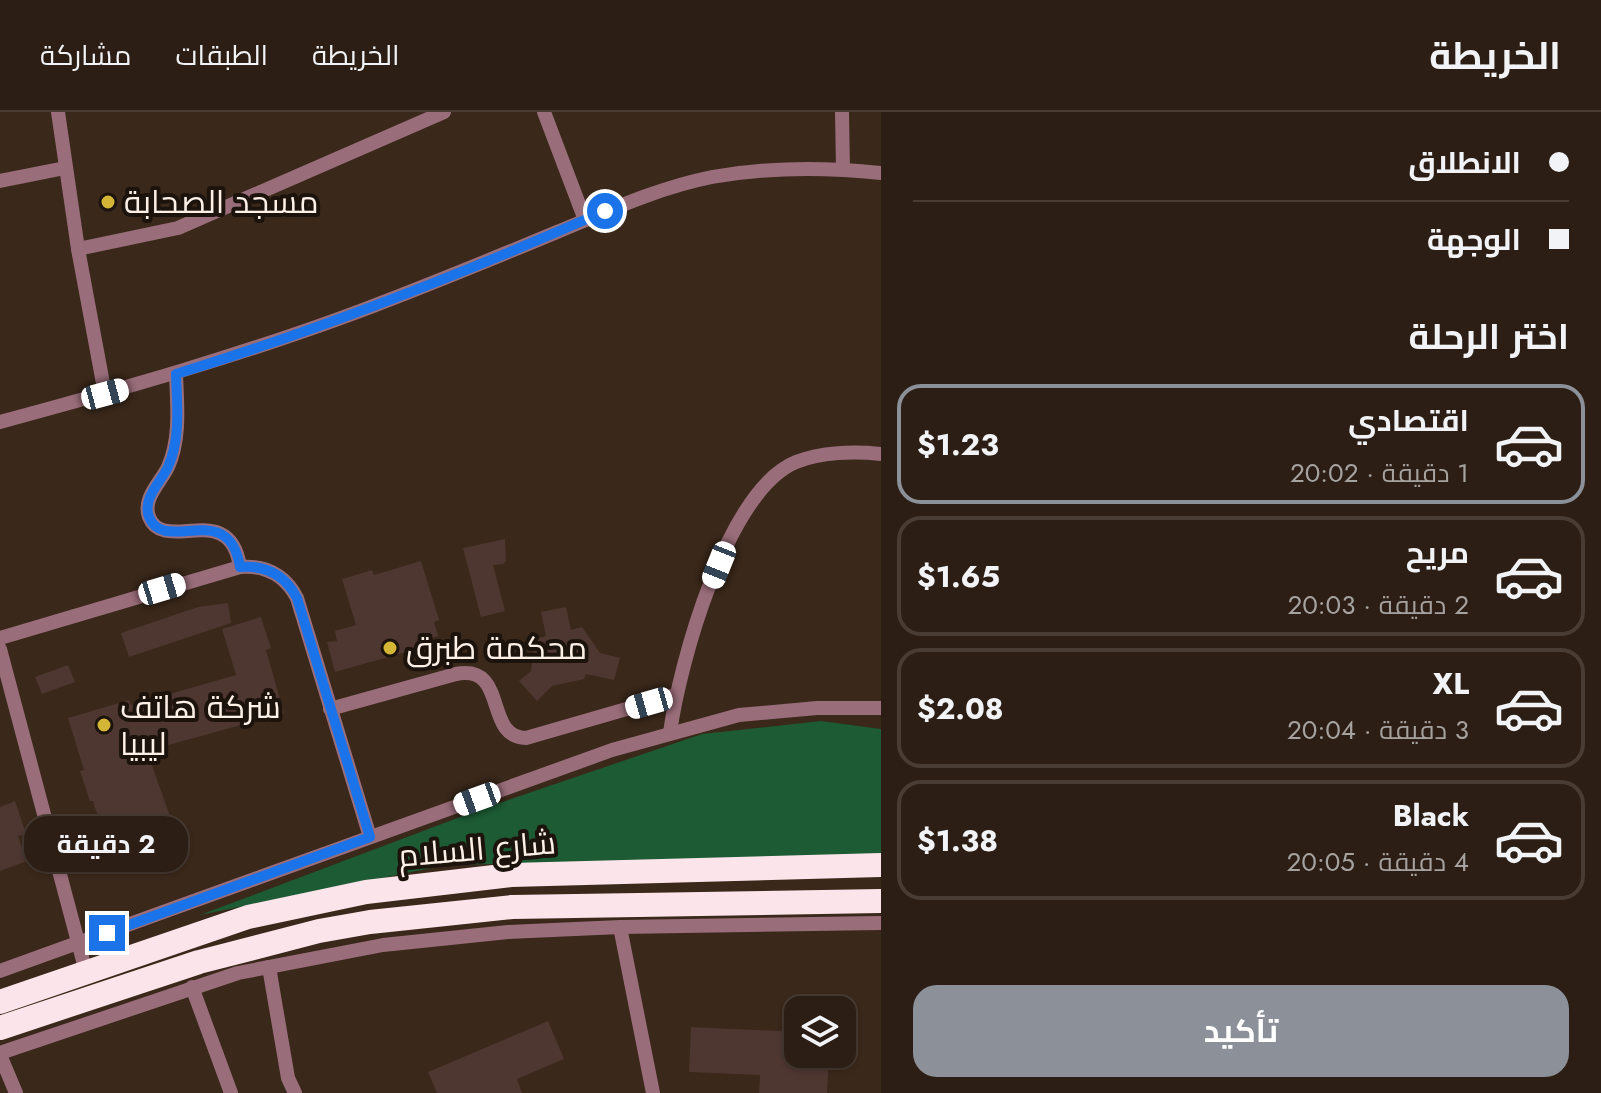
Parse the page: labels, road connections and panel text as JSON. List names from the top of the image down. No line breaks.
{"streets":{"highway":["شارع السلام"]},"places":["مسجد الصحابة","محكمة طبرق","شركة هاتف ليبيا"],"page":{"header":"الخريطة","nav":["الخريطة","الطبقات","مشاركة"],"banner":["الانطلاق","الوجهة"],"heading":"اختر الرحلة","list":[{"name":"اقتصادي","note":"1 دقيقة · 20:02","value":"$1.23"},{"name":"مريح","note":"2 دقيقة · 20:03","value":"$1.65"},{"name":"XL","note":"3 دقيقة · 20:04","value":"$2.08"},{"name":"Black","note":"4 دقيقة · 20:05","value":"$1.38"}],"bubble":"2 دقيقة","buttons":"تأكيد"}}
